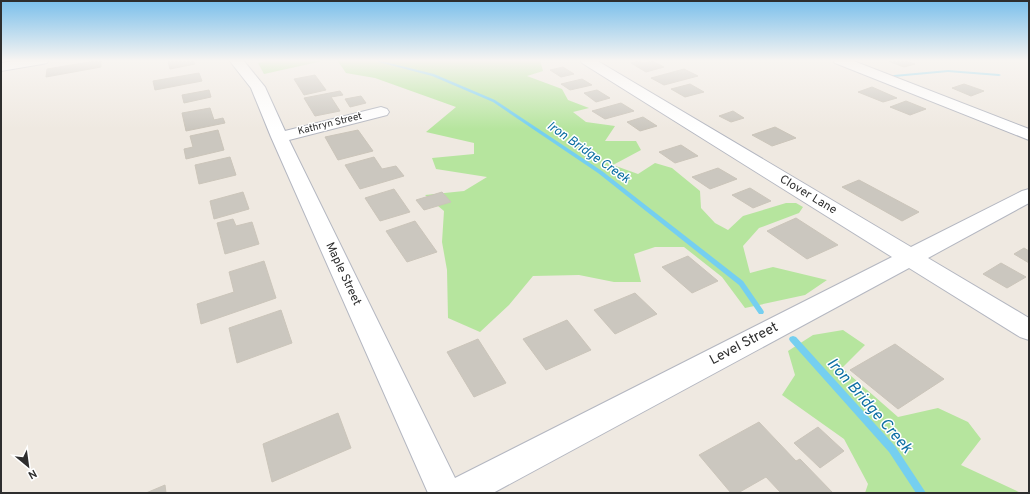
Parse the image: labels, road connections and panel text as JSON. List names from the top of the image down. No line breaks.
{"streets":{"street":["Kathryn Street","Clover Lane","Maple Street","Level Street"]},"crossings":[["Kathryn Street","Maple Street"],["Clover Lane","Level Street"]],"water":["Iron Bridge Creek"],"north":"bottom right"}
